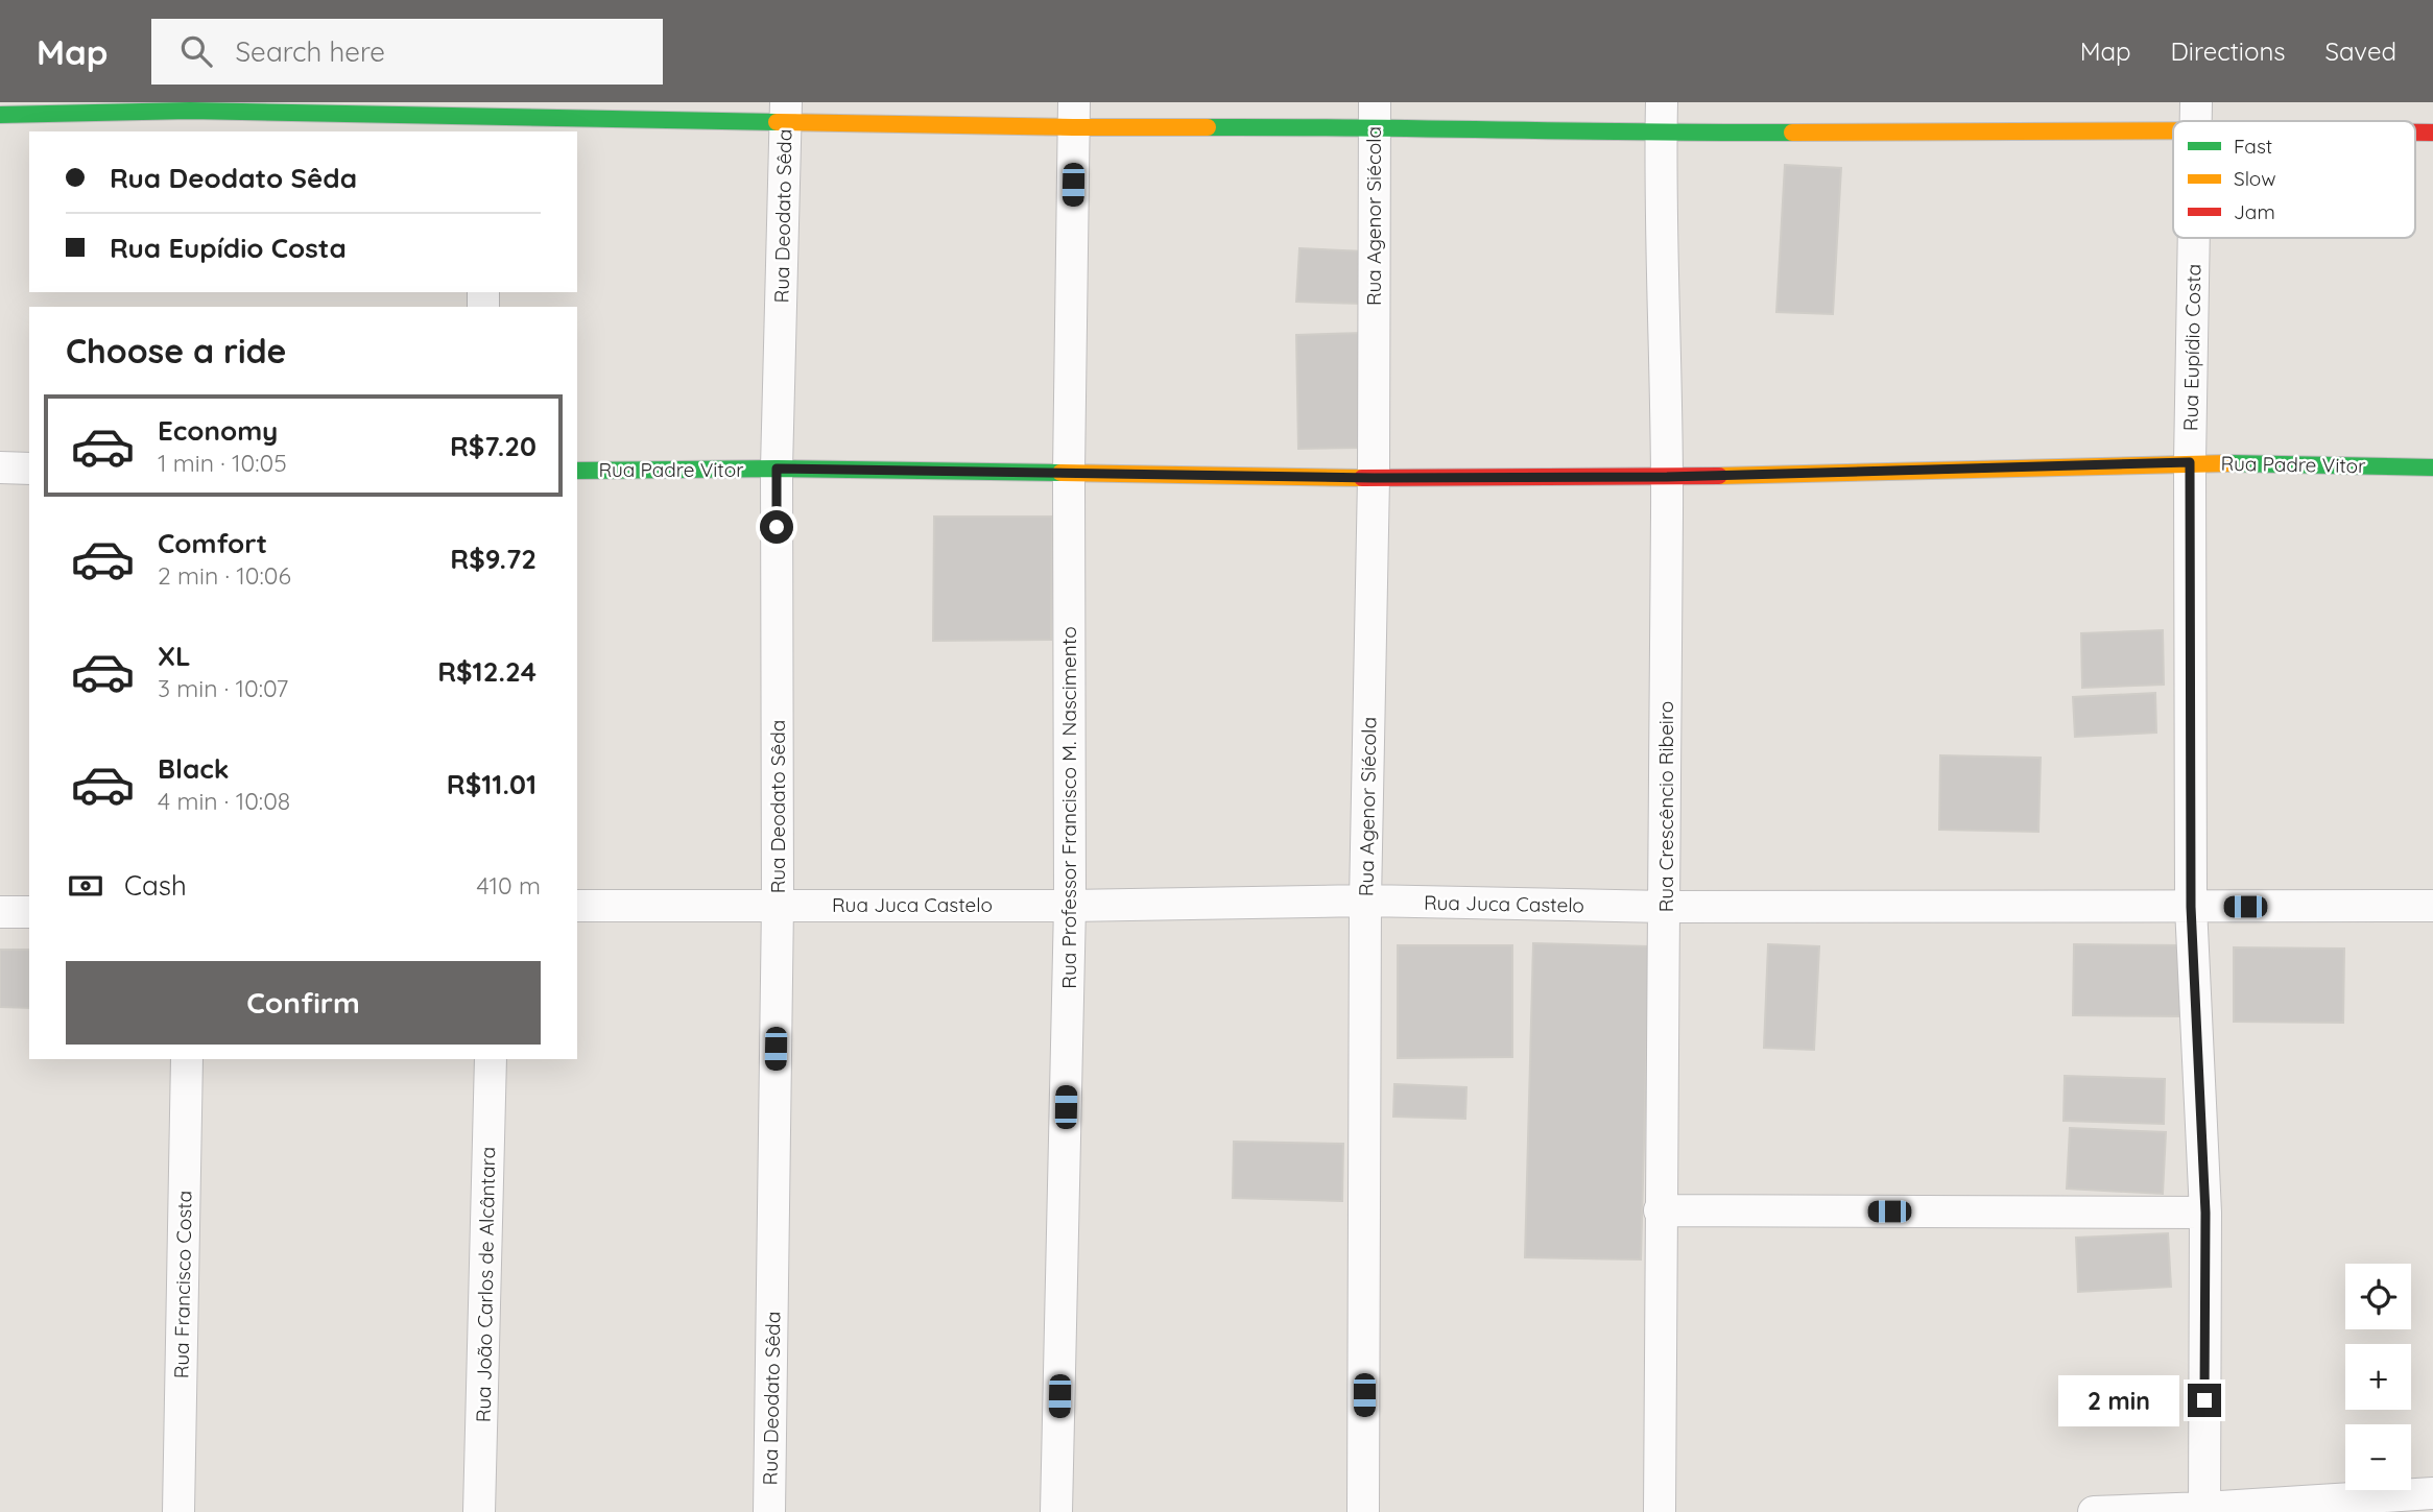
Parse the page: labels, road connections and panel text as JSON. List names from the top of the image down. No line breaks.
{"streets":{"main road":["Rua Padre Vitor"],"street":["Rua Deodato Sêda","Rua Agenor Siécola","Rua Eupídio Costa","Rua Crescêncio Ribeiro","Rua Professor Francisco M. Nascimento","Rua Juca Castelo","Rua Francisco Costa","Rua João Carlos de Alcântara"]},"crossings":[["Rua Deodato Sêda","Rua Padre Vitor"],["Rua Deodato Sêda","Rua Juca Castelo"],["Rua Agenor Siécola","Rua Padre Vitor"],["Rua Agenor Siécola","Rua Juca Castelo"],["Rua Eupídio Costa","Rua Padre Vitor"],["Rua Eupídio Costa","Rua Juca Castelo"],["Rua Padre Vitor","Rua Crescêncio Ribeiro"],["Rua Padre Vitor","Rua Professor Francisco M. Nascimento"],["Rua Crescêncio Ribeiro","Rua Juca Castelo"],["Rua Professor Francisco M. Nascimento","Rua Juca Castelo"]],"legend":["Fast","Slow","Jam"],"page":{"header":"Map","search":"Search here","nav":["Map","Directions","Saved"],"banner":["Rua Deodato Sêda","Rua Eupídio Costa"],"heading":"Choose a ride","list":[{"name":"Economy","note":"1 min · 10:05","value":"R$7.20"},{"name":"Comfort","note":"2 min · 10:06","value":"R$9.72"},{"name":"XL","note":"3 min · 10:07","value":"R$12.24"},{"name":"Black","note":"4 min · 10:08","value":"R$11.01"}],"pay":["Cash","410 m"],"buttons":"Confirm","map_buttons":["+","−"],"bubble":"2 min"}}
